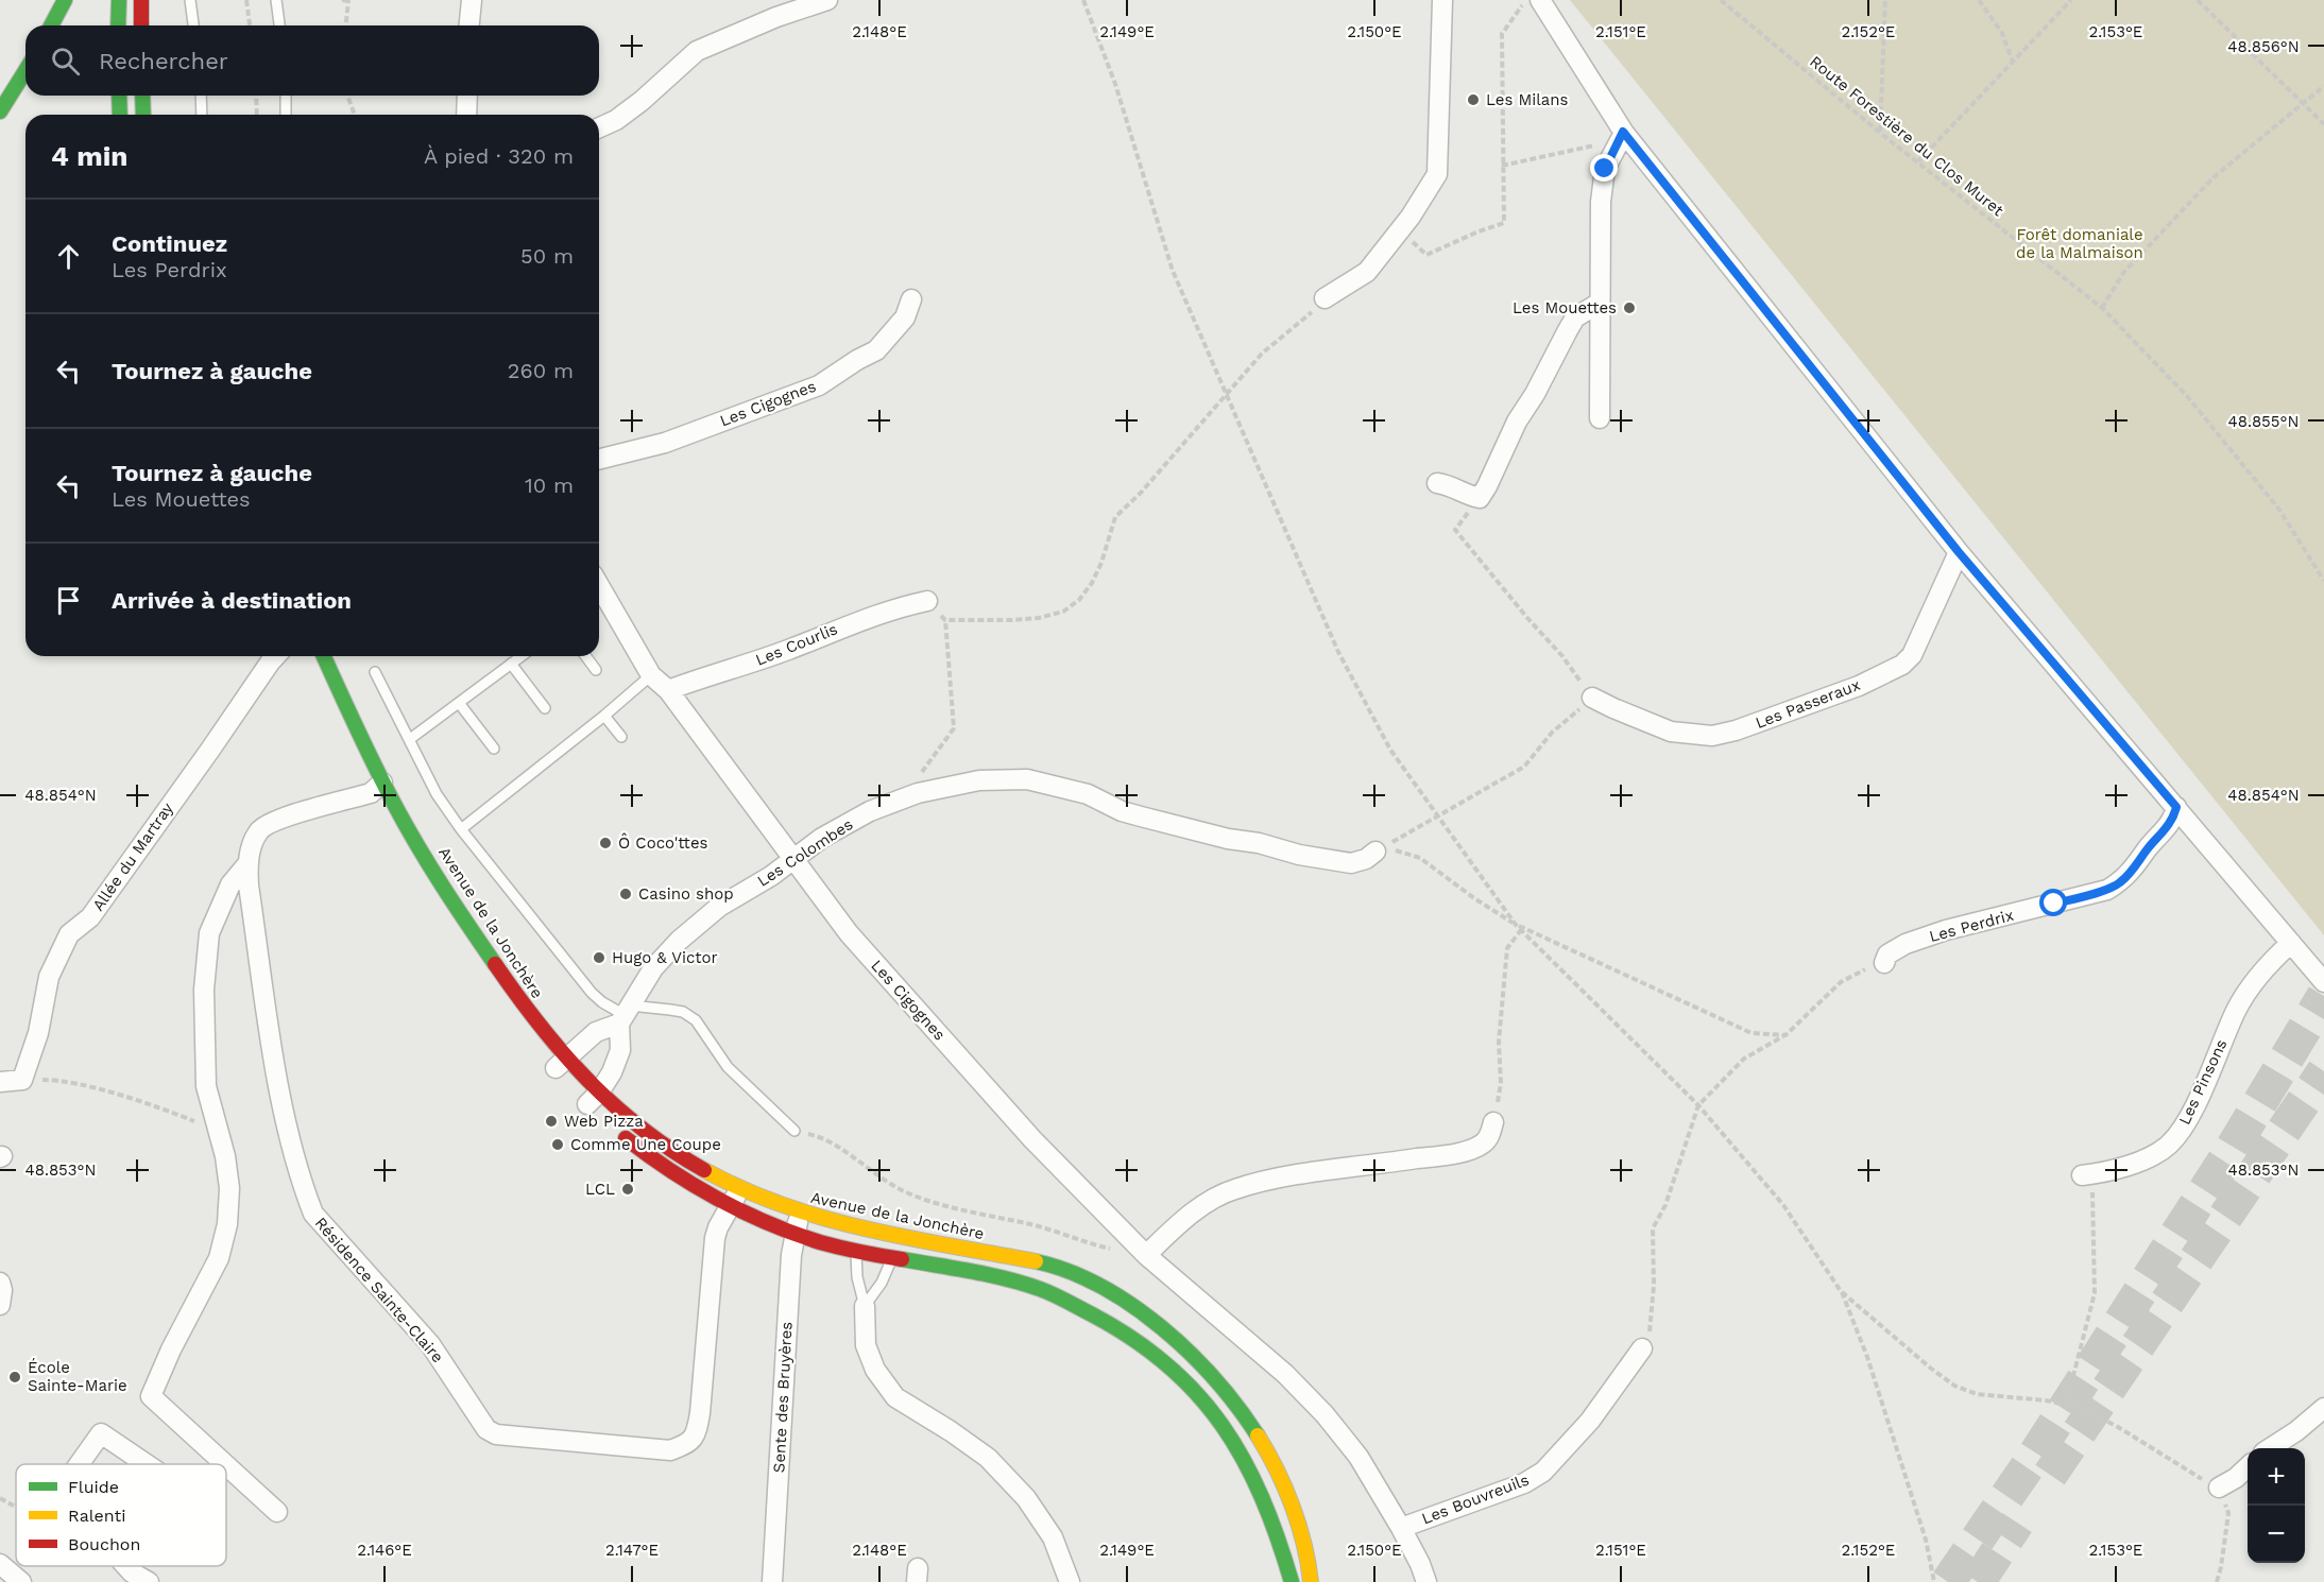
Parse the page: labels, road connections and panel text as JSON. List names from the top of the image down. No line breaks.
{"streets":{"street":["Les Cigognes","Les Courlis","Les Passeraux","Les Colombes","Allée du Martray","Avenue de la Jonchère","Les Perdrix","Les Pinsons","Résidence Sainte-Claire","Sente des Bruyères","Les Bouvreuils"],"path":["Route Forestière du Clos Muret"]},"crossings":[["Les Cigognes","Les Courlis"],["Les Cigognes","Les Colombes"],["Les Cigognes","Les Bouvreuils"],["Les Colombes","Avenue de la Jonchère"],["Avenue de la Jonchère","Résidence Sainte-Claire"],["Avenue de la Jonchère","Sente des Bruyères"]],"parks":["Forêt domaniale de la Malmaison"],"places":["Les Milans","Les Mouettes","Ô Coco'ttes","Casino shop","Hugo & Victor","Web Pizza","Comme Une Coupe","LCL","École Sainte-Marie"],"legend":["Fluide","Ralenti","Bouchon"],"page":{"search":"Rechercher","heading":["4 min","À pied · 320 m"],"list":[["Continuez","Les Perdrix","50 m"],["Tournez à gauche","260 m"],["Tournez à gauche","Les Mouettes","10 m"],"Arrivée à destination"],"map_buttons":["+","−"]},"coordinates":["2.148°E","2.149°E","2.150°E","2.151°E","2.152°E","2.153°E","48.856°N","48.855°N","48.854°N","48.853°N","2.146°E","2.147°E"]}
